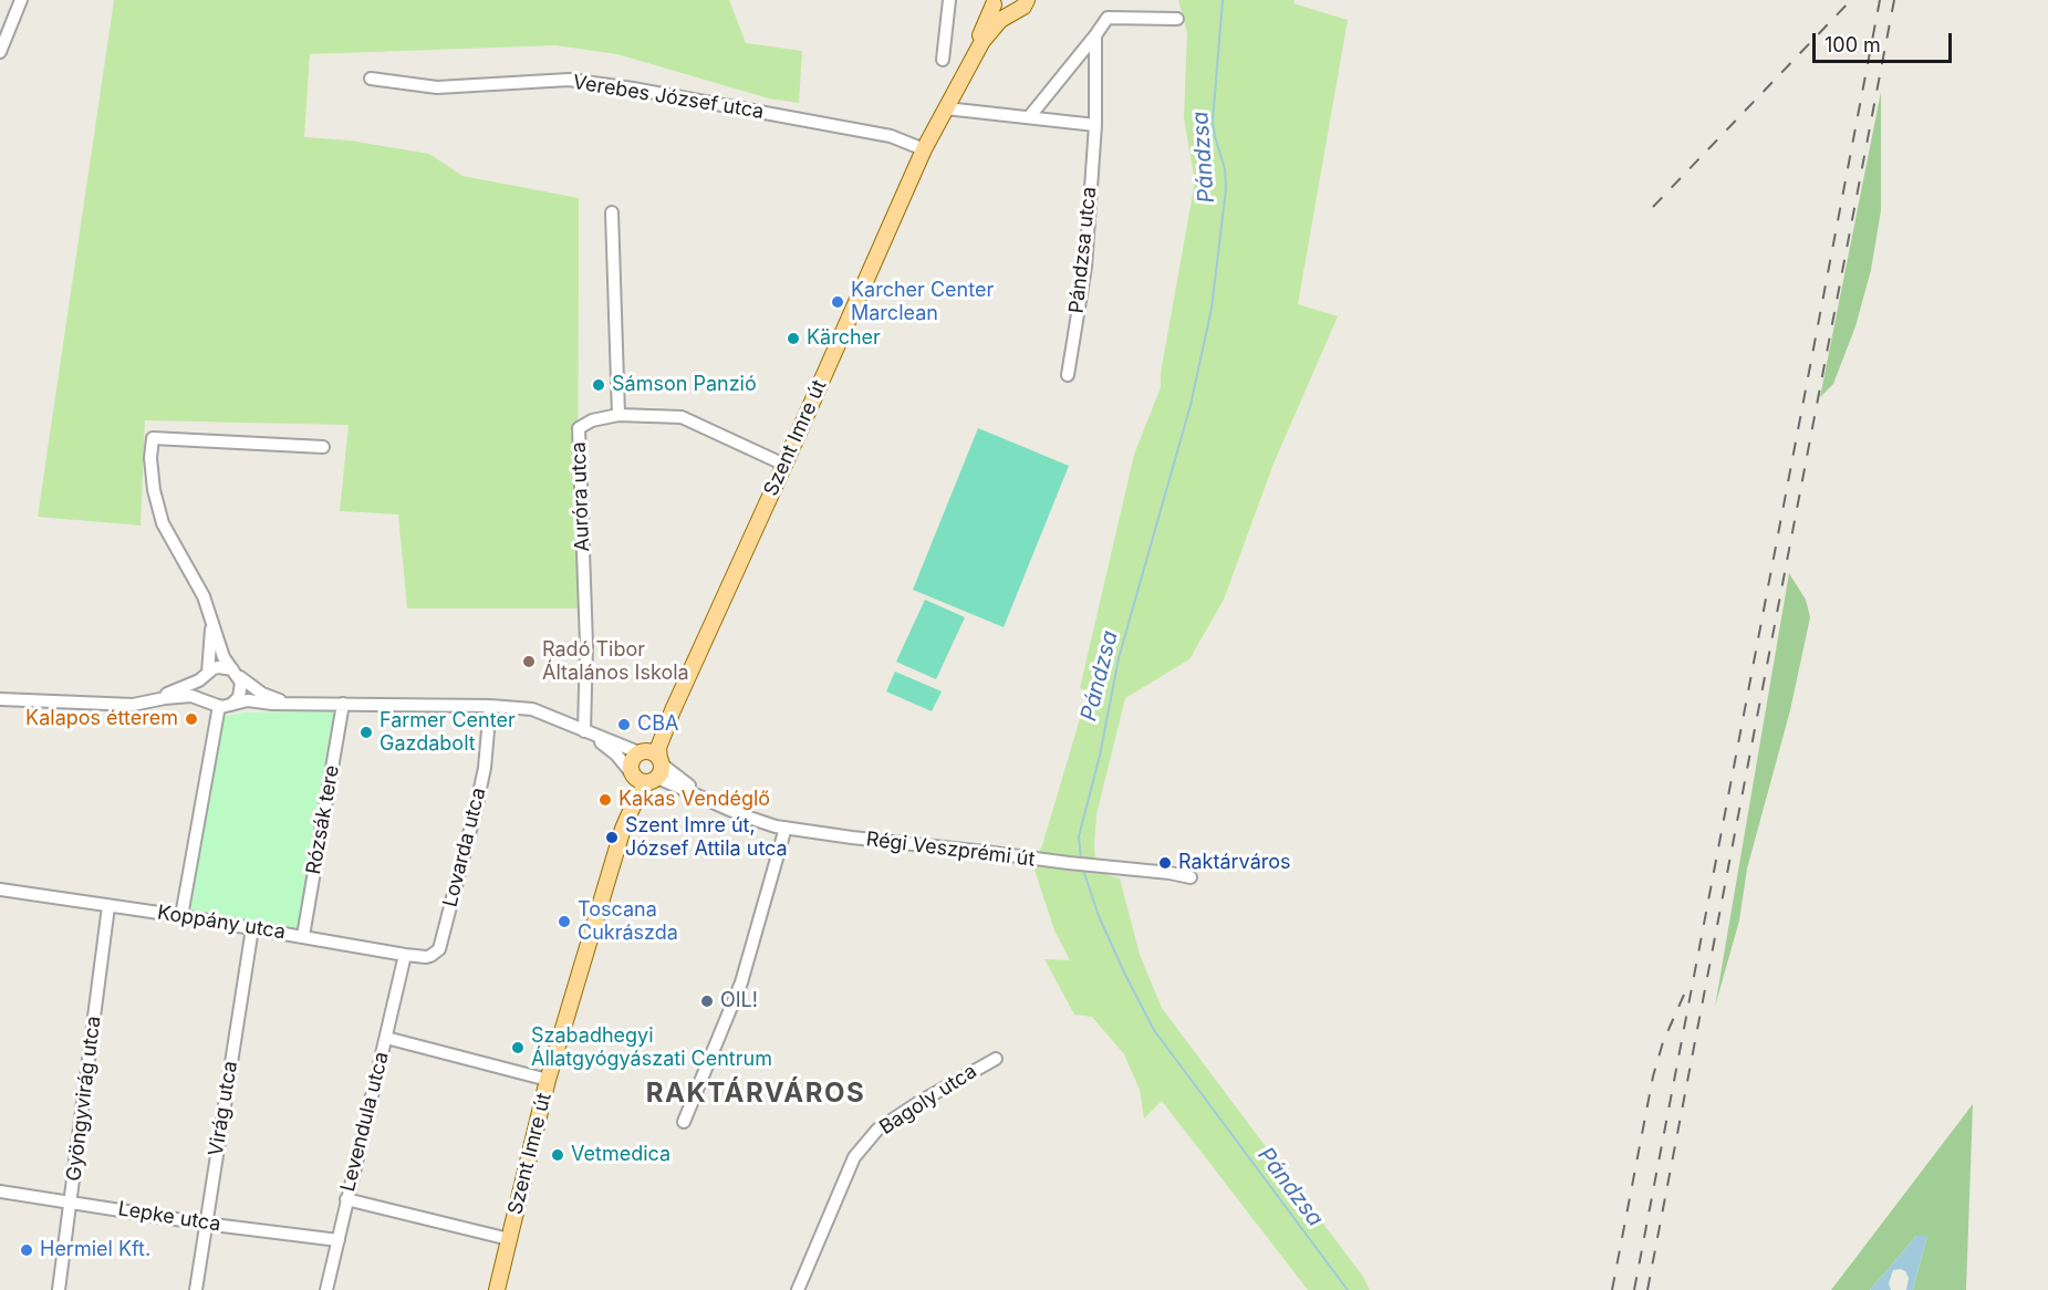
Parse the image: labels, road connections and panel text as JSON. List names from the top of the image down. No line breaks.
{"streets":{"main road":["Szent Imre út"],"street":["Verebes József utca","Pándzsa utca","Auróra utca","Rózsák tere","Lovarda utca","Régi Veszprémi út","Koppány utca","Gyöngyvirág utca","Bagoly utca","Virág utca","Levendula utca","Lepke utca"]},"crossings":[["Verebes József utca","Szent Imre út"],["Szent Imre út","Régi Veszprémi út"],["Rózsák tere","Koppány utca"],["Lovarda utca","Koppány utca"],["Koppány utca","Gyöngyvirág utca"],["Koppány utca","Virág utca"],["Koppány utca","Levendula utca"],["Gyöngyvirág utca","Lepke utca"],["Virág utca","Lepke utca"],["Levendula utca","Lepke utca"]],"districts":["RAKTÁRVÁROS"],"water":["Pándzsa"],"places":["Karcher Center Marclean","Kärcher","Sámson Panzió","Radó Tibor Általános Iskola","Kalapos étterem","CBA","Farmer Center Gazdabolt","Kakas Vendéglő","Szent Imre út, József Attila utca","Raktárváros","Toscana Cukrászda","OIL!","Szabadhegyi Állatgyógyászati Centrum","Vetmedica","Hermiel Kft."],"scale_bar":"100 m"}
